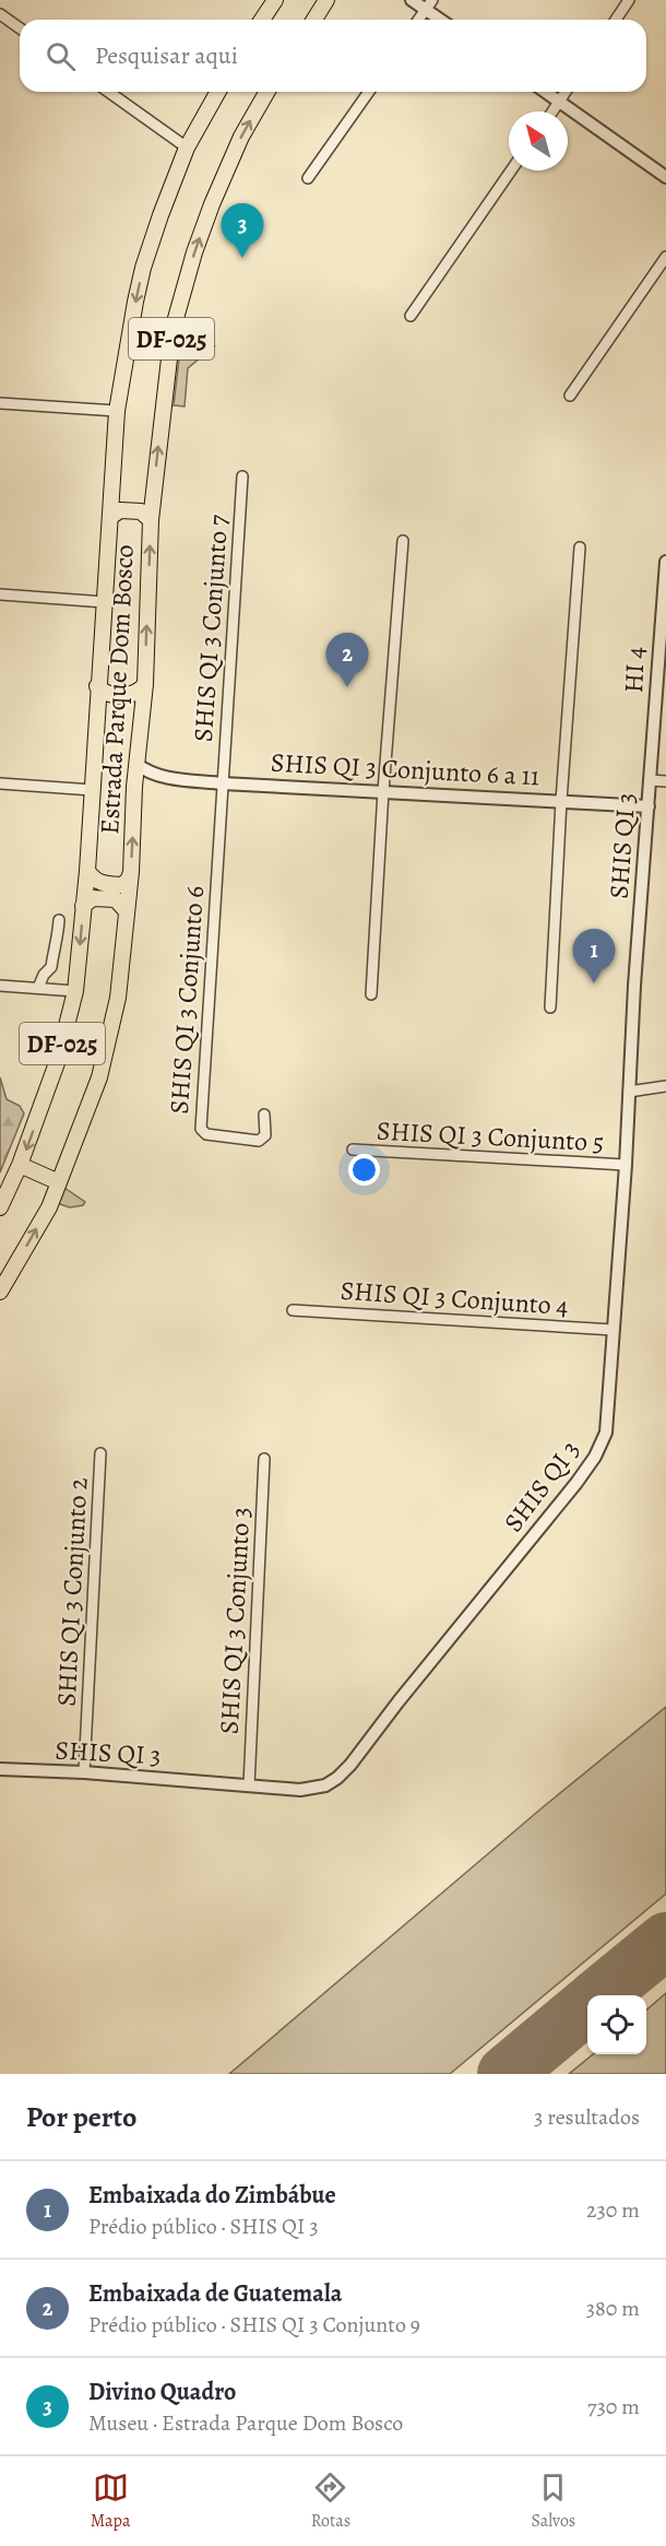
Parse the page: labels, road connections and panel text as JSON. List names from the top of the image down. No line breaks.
{"streets":{"main road":["DF-025","Estrada Parque Dom Bosco"],"street":["SHIS QI 3 Conjunto 7","HI 4","SHIS QI 3 Conjunto 6 a 11","SHIS QI 3","SHIS QI 3 Conjunto 6","SHIS QI 3 Conjunto 5","SHIS QI 3 Conjunto 4","SHIS QI 3 Conjunto 2","SHIS QI 3 Conjunto 3"]},"crossings":[["SHIS QI 3 Conjunto 7","SHIS QI 3 Conjunto 6 a 11"],["SHIS QI 3 Conjunto 7","SHIS QI 3 Conjunto 6"],["HI 4","SHIS QI 3"],["Estrada Parque Dom Bosco","SHIS QI 3 Conjunto 6 a 11"],["SHIS QI 3 Conjunto 6 a 11","SHIS QI 3"],["SHIS QI 3 Conjunto 6 a 11","SHIS QI 3 Conjunto 6"],["SHIS QI 3","SHIS QI 3 Conjunto 5"],["SHIS QI 3","SHIS QI 3 Conjunto 4"],["SHIS QI 3","SHIS QI 3 Conjunto 2"],["SHIS QI 3","SHIS QI 3 Conjunto 3"]],"north":"top left","page":{"search":"Pesquisar aqui","pins":["3","2","1"],"heading":["Por perto","3 resultados"],"list":[{"mark":"1","name":"Embaixada do Zimbábue","note":"Prédio público · SHIS QI 3","value":"230 m"},{"mark":"2","name":"Embaixada de Guatemala","note":"Prédio público · SHIS QI 3 Conjunto 9","value":"380 m"},{"mark":"3","name":"Divino Quadro","note":"Museu · Estrada Parque Dom Bosco","value":"730 m"}],"nav":["Mapa","Rotas","Salvos"]}}
